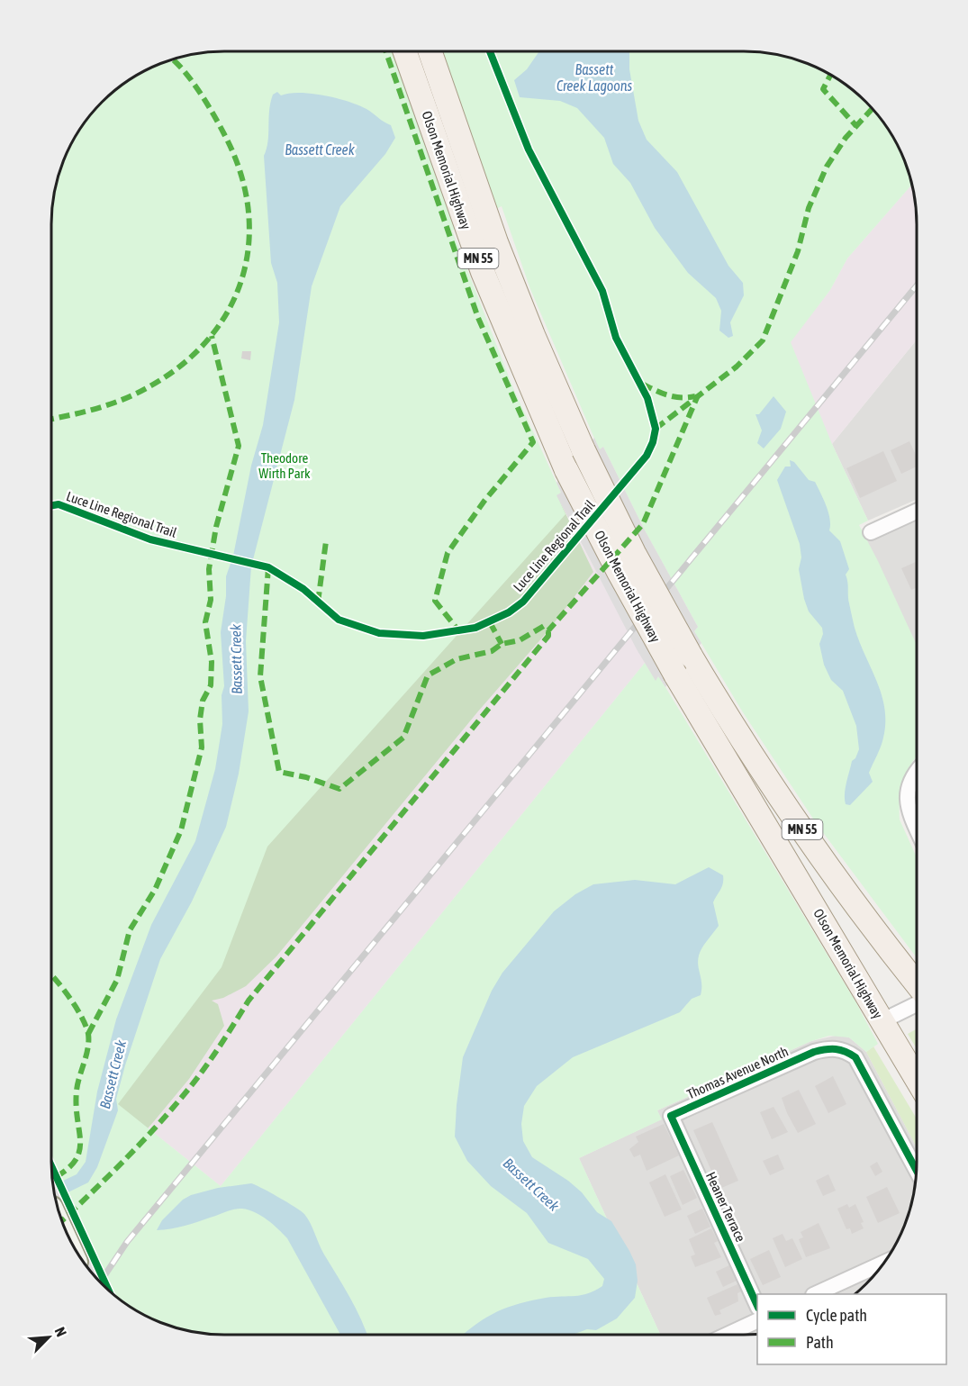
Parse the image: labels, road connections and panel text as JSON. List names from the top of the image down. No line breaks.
{"streets":{"main road":["Olson Memorial Highway","MN 55"],"street":["Thomas Avenue North","Heaner Terrace"],"cycle path":["Luce Line Regional Trail"]},"crossings":[["Thomas Avenue North","Heaner Terrace"]],"water":["Bassett Creek Lagoons","Bassett Creek"],"parks":["Theodore Wirth Park"],"legend":["Cycle path","Path"],"north":"top right"}
